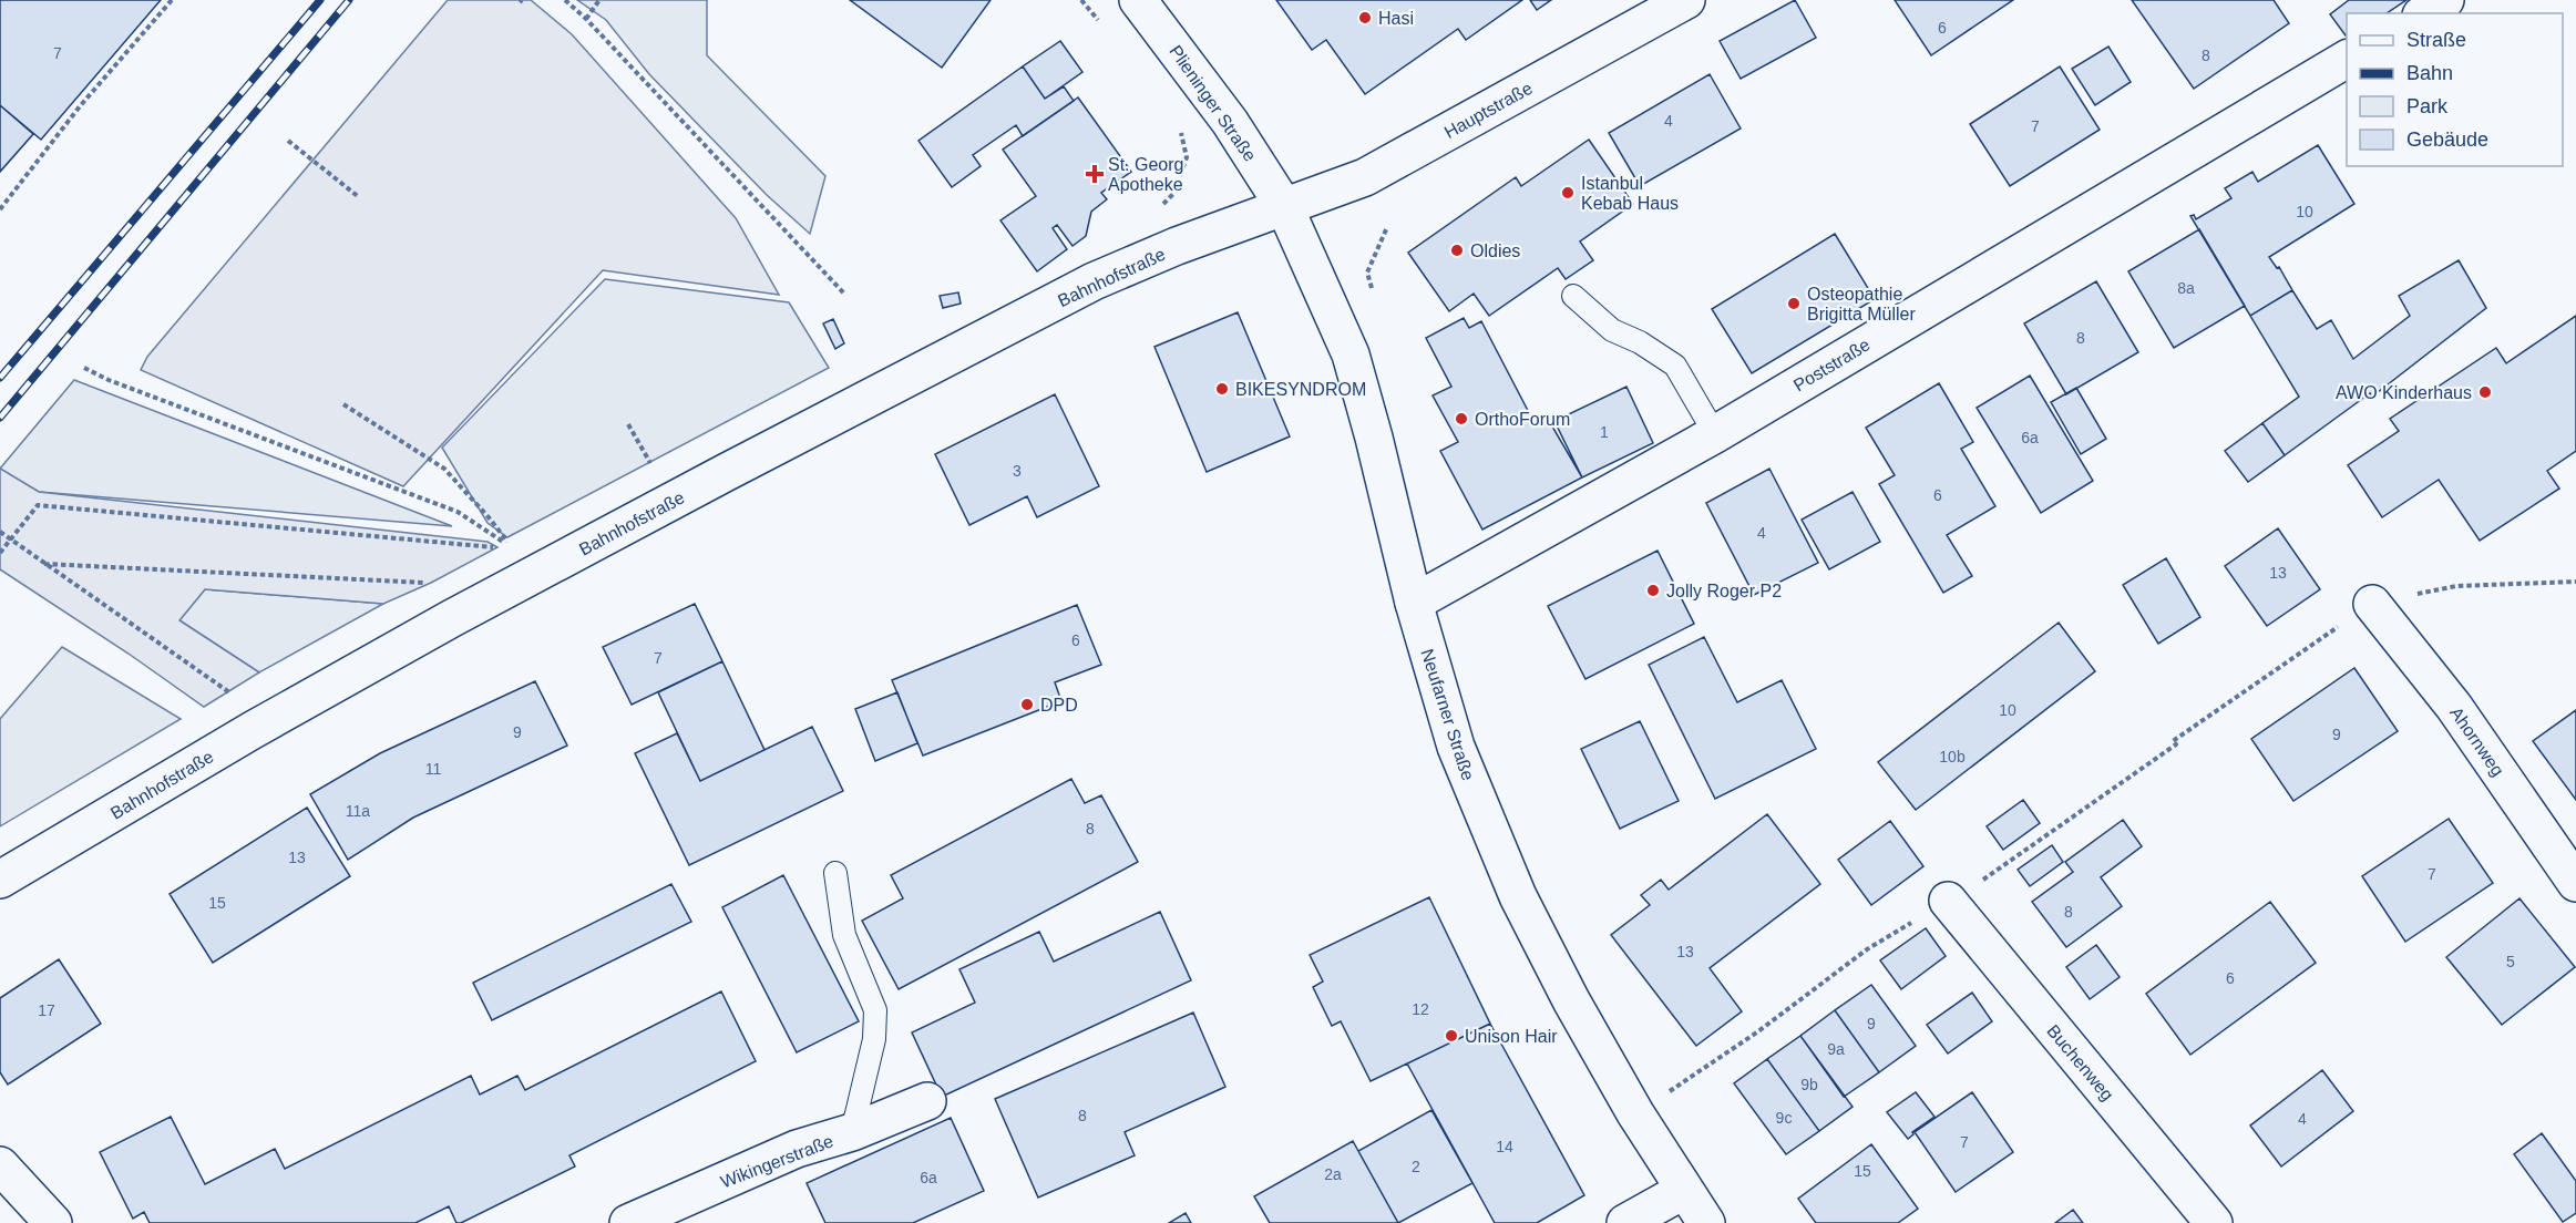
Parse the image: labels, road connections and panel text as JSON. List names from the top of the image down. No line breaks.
{"streets":{"street":["Plieninger Straße","Hauptstraße","Bahnhofstraße","Poststraße","Neufarner Straße","Ahornweg","Buchenweg","Wikingerstraße"]},"crossings":[["Plieninger Straße","Hauptstraße"],["Plieninger Straße","Bahnhofstraße"],["Plieninger Straße","Neufarner Straße"],["Hauptstraße","Bahnhofstraße"],["Hauptstraße","Neufarner Straße"],["Bahnhofstraße","Neufarner Straße"],["Poststraße","Neufarner Straße"]],"places":{"other":["Hasi","Istanbul Kebab Haus","Oldies","Osteopathie Brigitta Müller","BIKESYNDROM","AWO Kinderhaus","OrthoForum","Jolly Roger P2","DPD","Unison Hair"],"health":["St. Georg Apotheke"]},"house_numbers":["6","7","8","4","7","10","8a","8","1","6a","3","6","4","13","6","7","10","9","9","10b","11","11a","8","13","7","15","8","13","5","6","12","17","9","9a","9b","8","9c","4","7","14","2","15","2a","6a"],"legend":["Straße","Bahn","Park","Gebäude"]}
